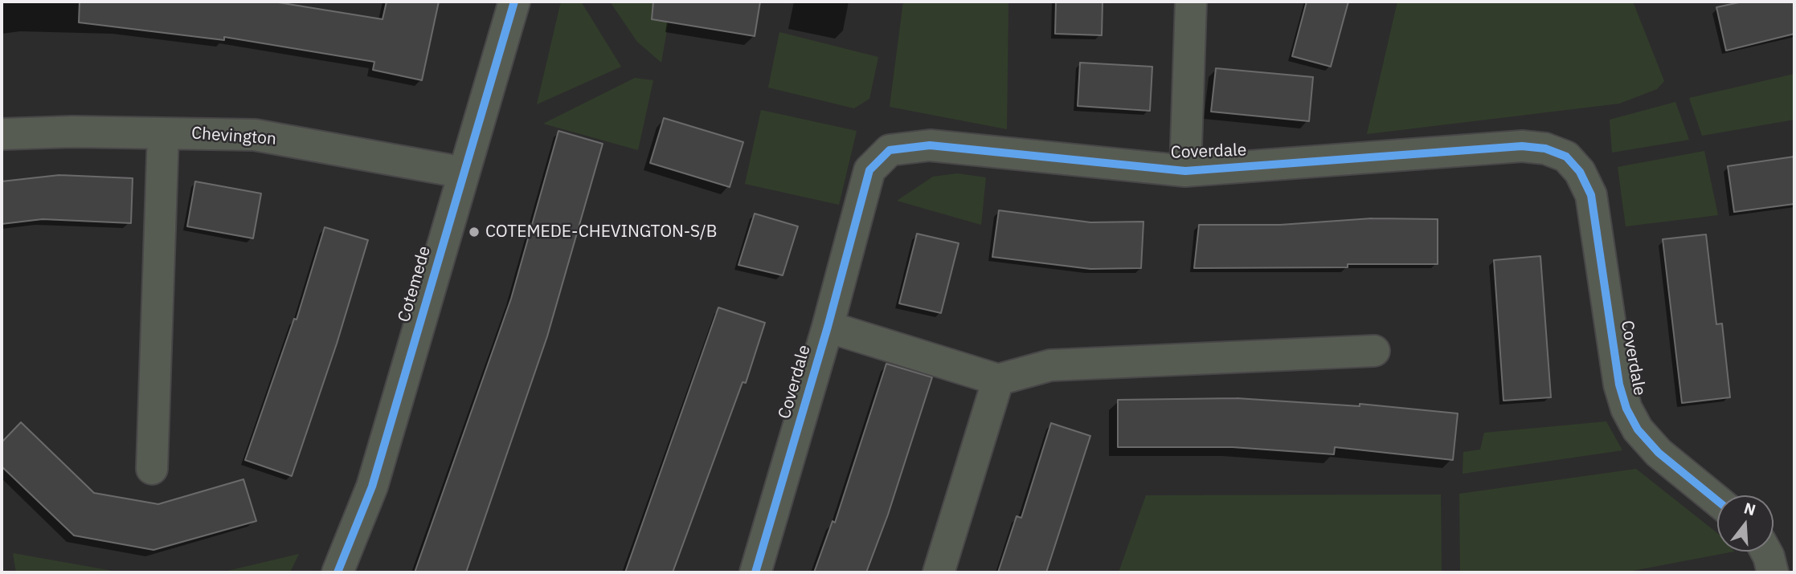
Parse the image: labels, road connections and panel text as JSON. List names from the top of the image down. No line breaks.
{"streets":{"street":["Chevington","Coverdale","Cotemede"]},"crossings":[["Chevington","Cotemede"]],"places":["COTEMEDE-CHEVINGTON-S/B"],"north":"top"}
